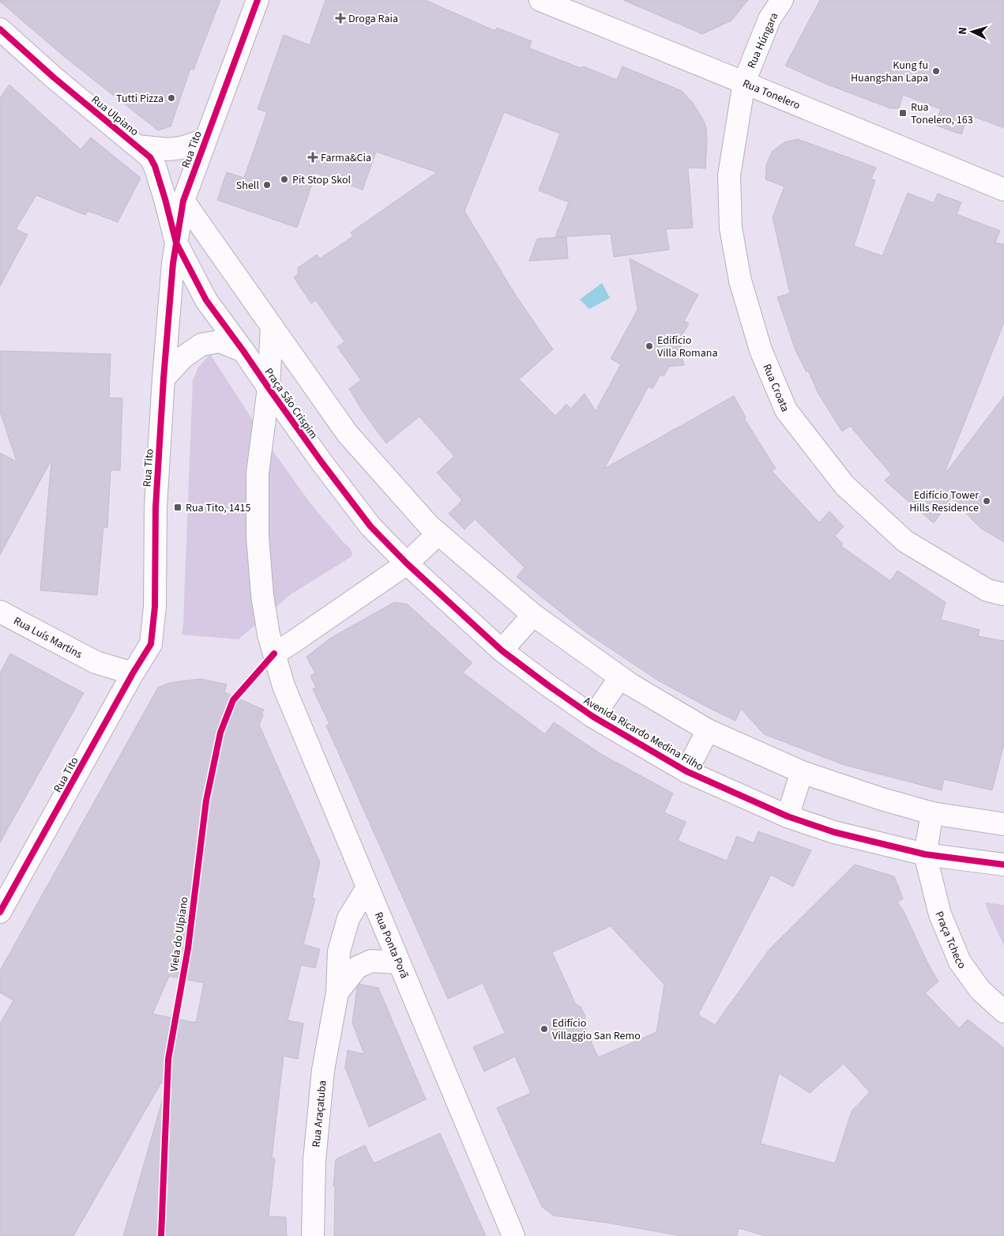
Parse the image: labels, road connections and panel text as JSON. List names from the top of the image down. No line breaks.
{"streets":{"street":["Rua Húngara","Rua Tonelero","Rua Ulpiano","Rua Tito","Rua Croata","Praça São Crispim","Rua Luís Martins","Avenida Ricardo Medina Filho","Praça Tcheco","Rua Ponta Porã","Rua Araçatuba"],"cycle path":["Viela do Ulpiano"]},"crossings":[["Rua Húngara","Rua Tonelero"],["Rua Húngara","Rua Croata"],["Rua Tonelero","Rua Croata"],["Rua Ulpiano","Rua Tito"],["Rua Ulpiano","Praça São Crispim"],["Rua Tito","Praça São Crispim"],["Rua Tito","Rua Luís Martins"],["Praça São Crispim","Avenida Ricardo Medina Filho"],["Praça São Crispim","Rua Ponta Porã"],["Avenida Ricardo Medina Filho","Praça Tcheco"],["Rua Ponta Porã","Rua Araçatuba"]],"places":{"health":["Droga Raia","Farma&Cia"],"other":["Kung fu Huangshan Lapa","Tutti Pizza","Pit Stop Skol","Shell","Edifício Villa Romana","Edifício Tower Hills Residence","Edifício Villaggio San Remo"],"transit":["Rua Tonelero, 163","Rua Tito, 1415"]},"north":"left"}
